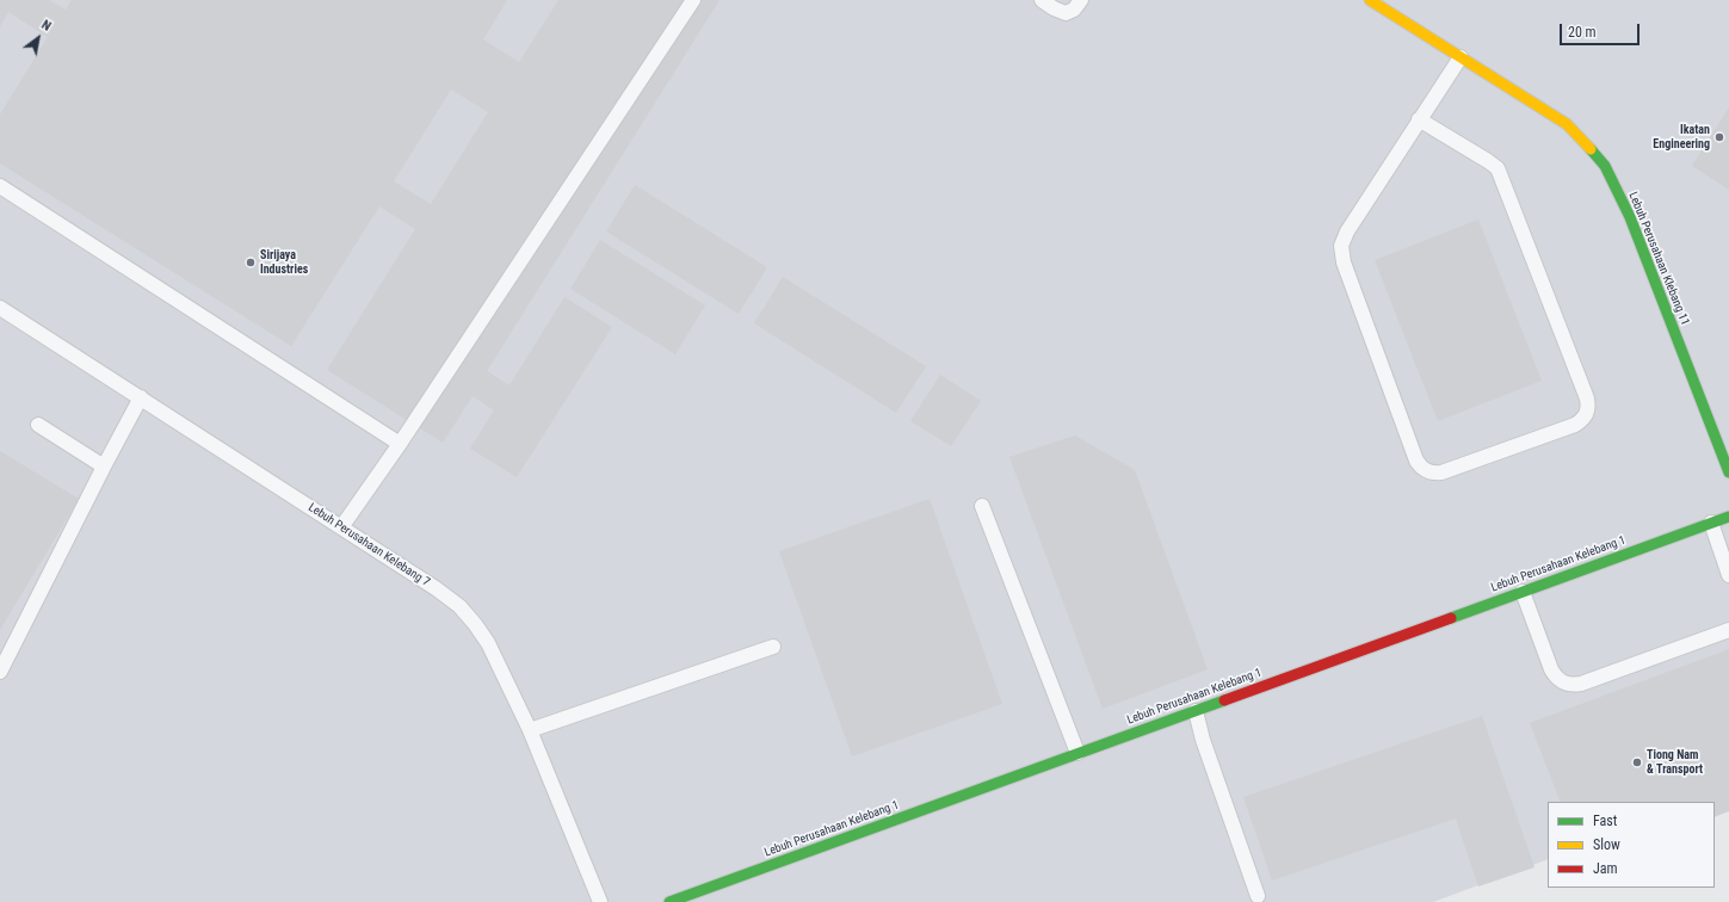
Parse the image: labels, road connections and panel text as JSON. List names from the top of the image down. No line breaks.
{"streets":{"street":["Lebuh Perusahaan Klebang 11","Lebuh Perusahaan Kelebang 1"],"lane":["Lebuh Perusahaan Kelebang 7"]},"places":["Ikatan Engineering","Sirijaya Industries","Tiong Nam & Transport"],"legend":["Fast","Slow","Jam"],"scale_bar":"20 m","north":"top right"}
